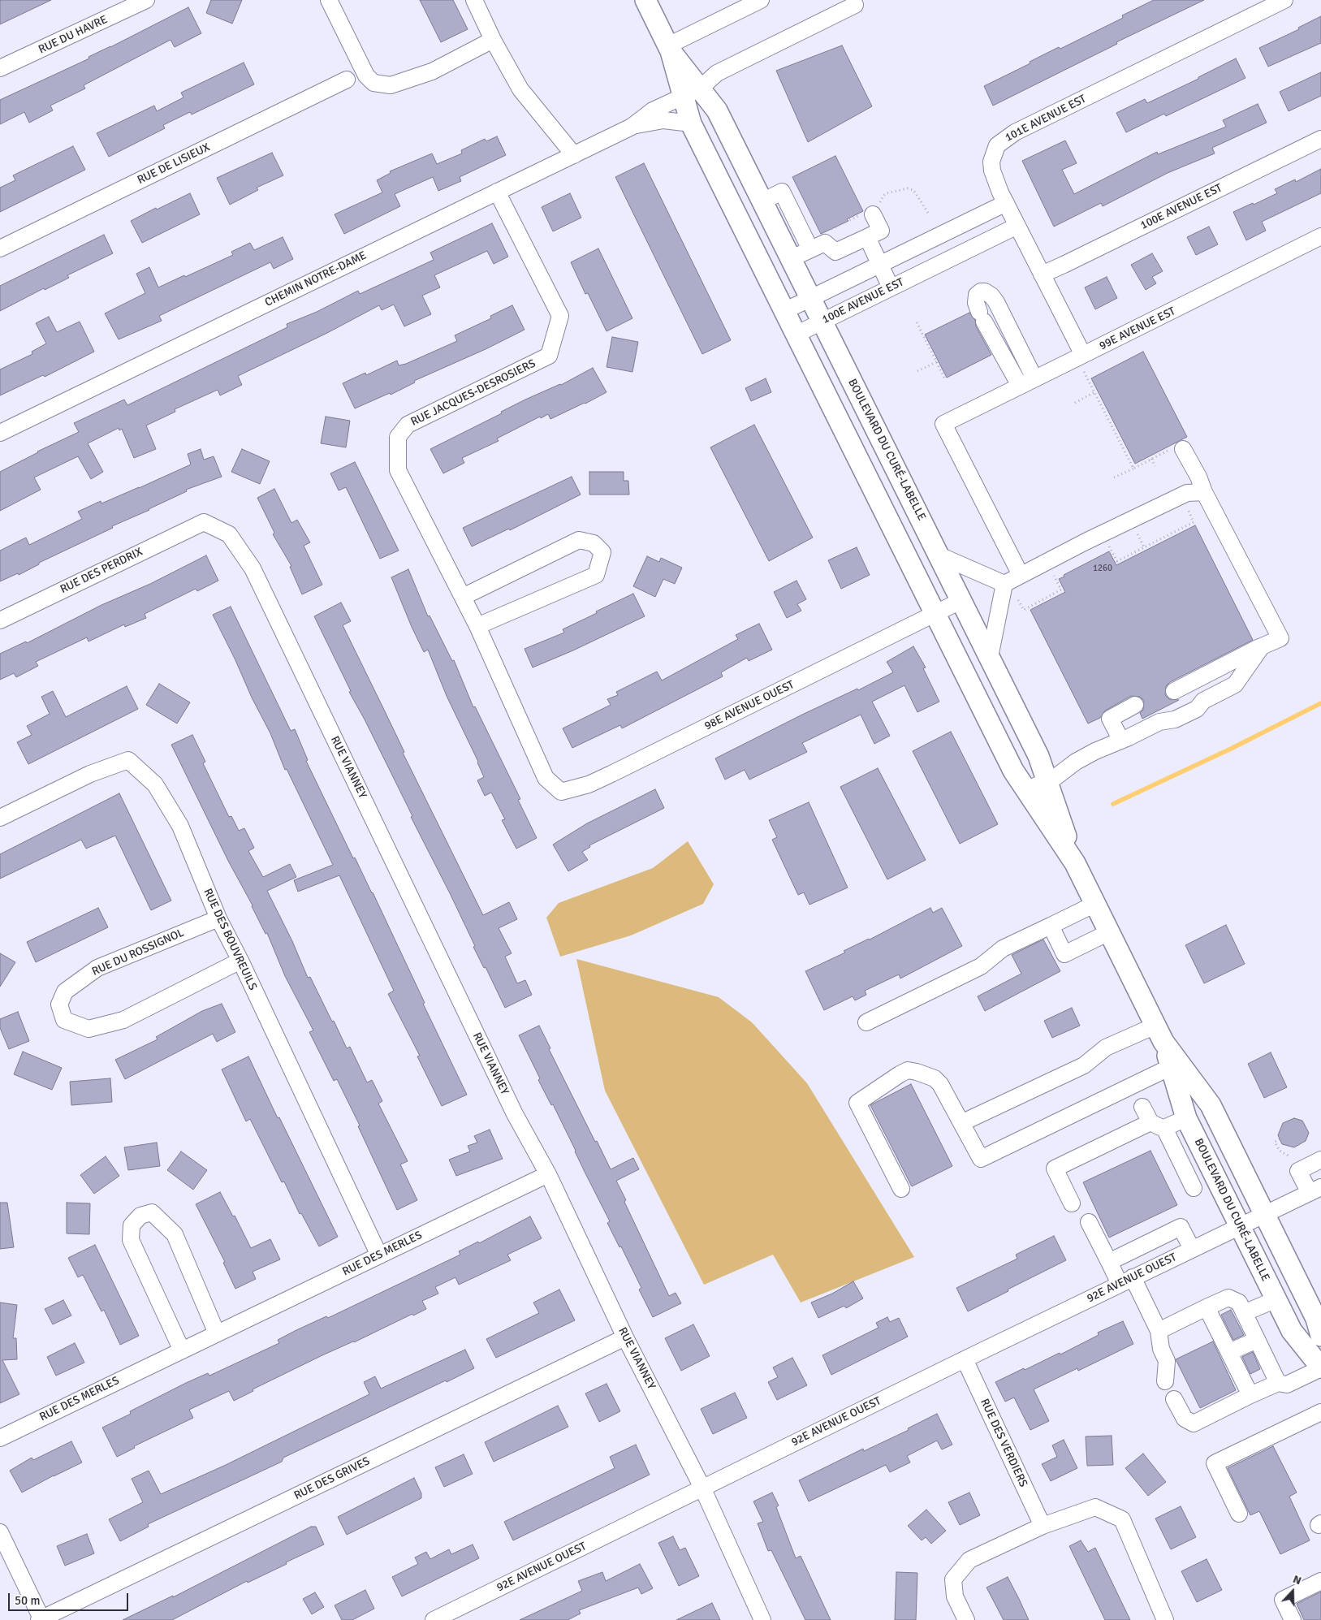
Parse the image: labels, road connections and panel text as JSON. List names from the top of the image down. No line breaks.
{"streets":{"main road":["BOULEVARD DU CURÉ-LABELLE"],"street":["RUE DU HAVRE","101E AVENUE EST","RUE DE LISIEUX","100E AVENUE EST","CHEMIN NOTRE-DAME","99E AVENUE EST","RUE JACQUES-DESROSIERS","RUE DES PERDRIX","98E AVENUE OUEST","RUE VIANNEY","RUE DES BOUVREUILS","RUE DU ROSSIGNOL","RUE DES MERLES","92E AVENUE OUEST","RUE DES VERDIERS","RUE DES GRIVES"]},"crossings":[["101E AVENUE EST","100E AVENUE EST"],["100E AVENUE EST","BOULEVARD DU CURÉ-LABELLE"],["CHEMIN NOTRE-DAME","RUE JACQUES-DESROSIERS"],["CHEMIN NOTRE-DAME","BOULEVARD DU CURÉ-LABELLE"],["RUE JACQUES-DESROSIERS","98E AVENUE OUEST"],["BOULEVARD DU CURÉ-LABELLE","98E AVENUE OUEST"],["BOULEVARD DU CURÉ-LABELLE","92E AVENUE OUEST"],["RUE DES PERDRIX","RUE VIANNEY"],["RUE VIANNEY","RUE DES MERLES"],["RUE VIANNEY","92E AVENUE OUEST"],["RUE VIANNEY","RUE DES GRIVES"],["RUE DES BOUVREUILS","RUE DU ROSSIGNOL"],["RUE DES BOUVREUILS","RUE DES MERLES"],["92E AVENUE OUEST","RUE DES VERDIERS"]],"house_numbers":["1260"],"scale_bar":"50 m","north":"top"}
